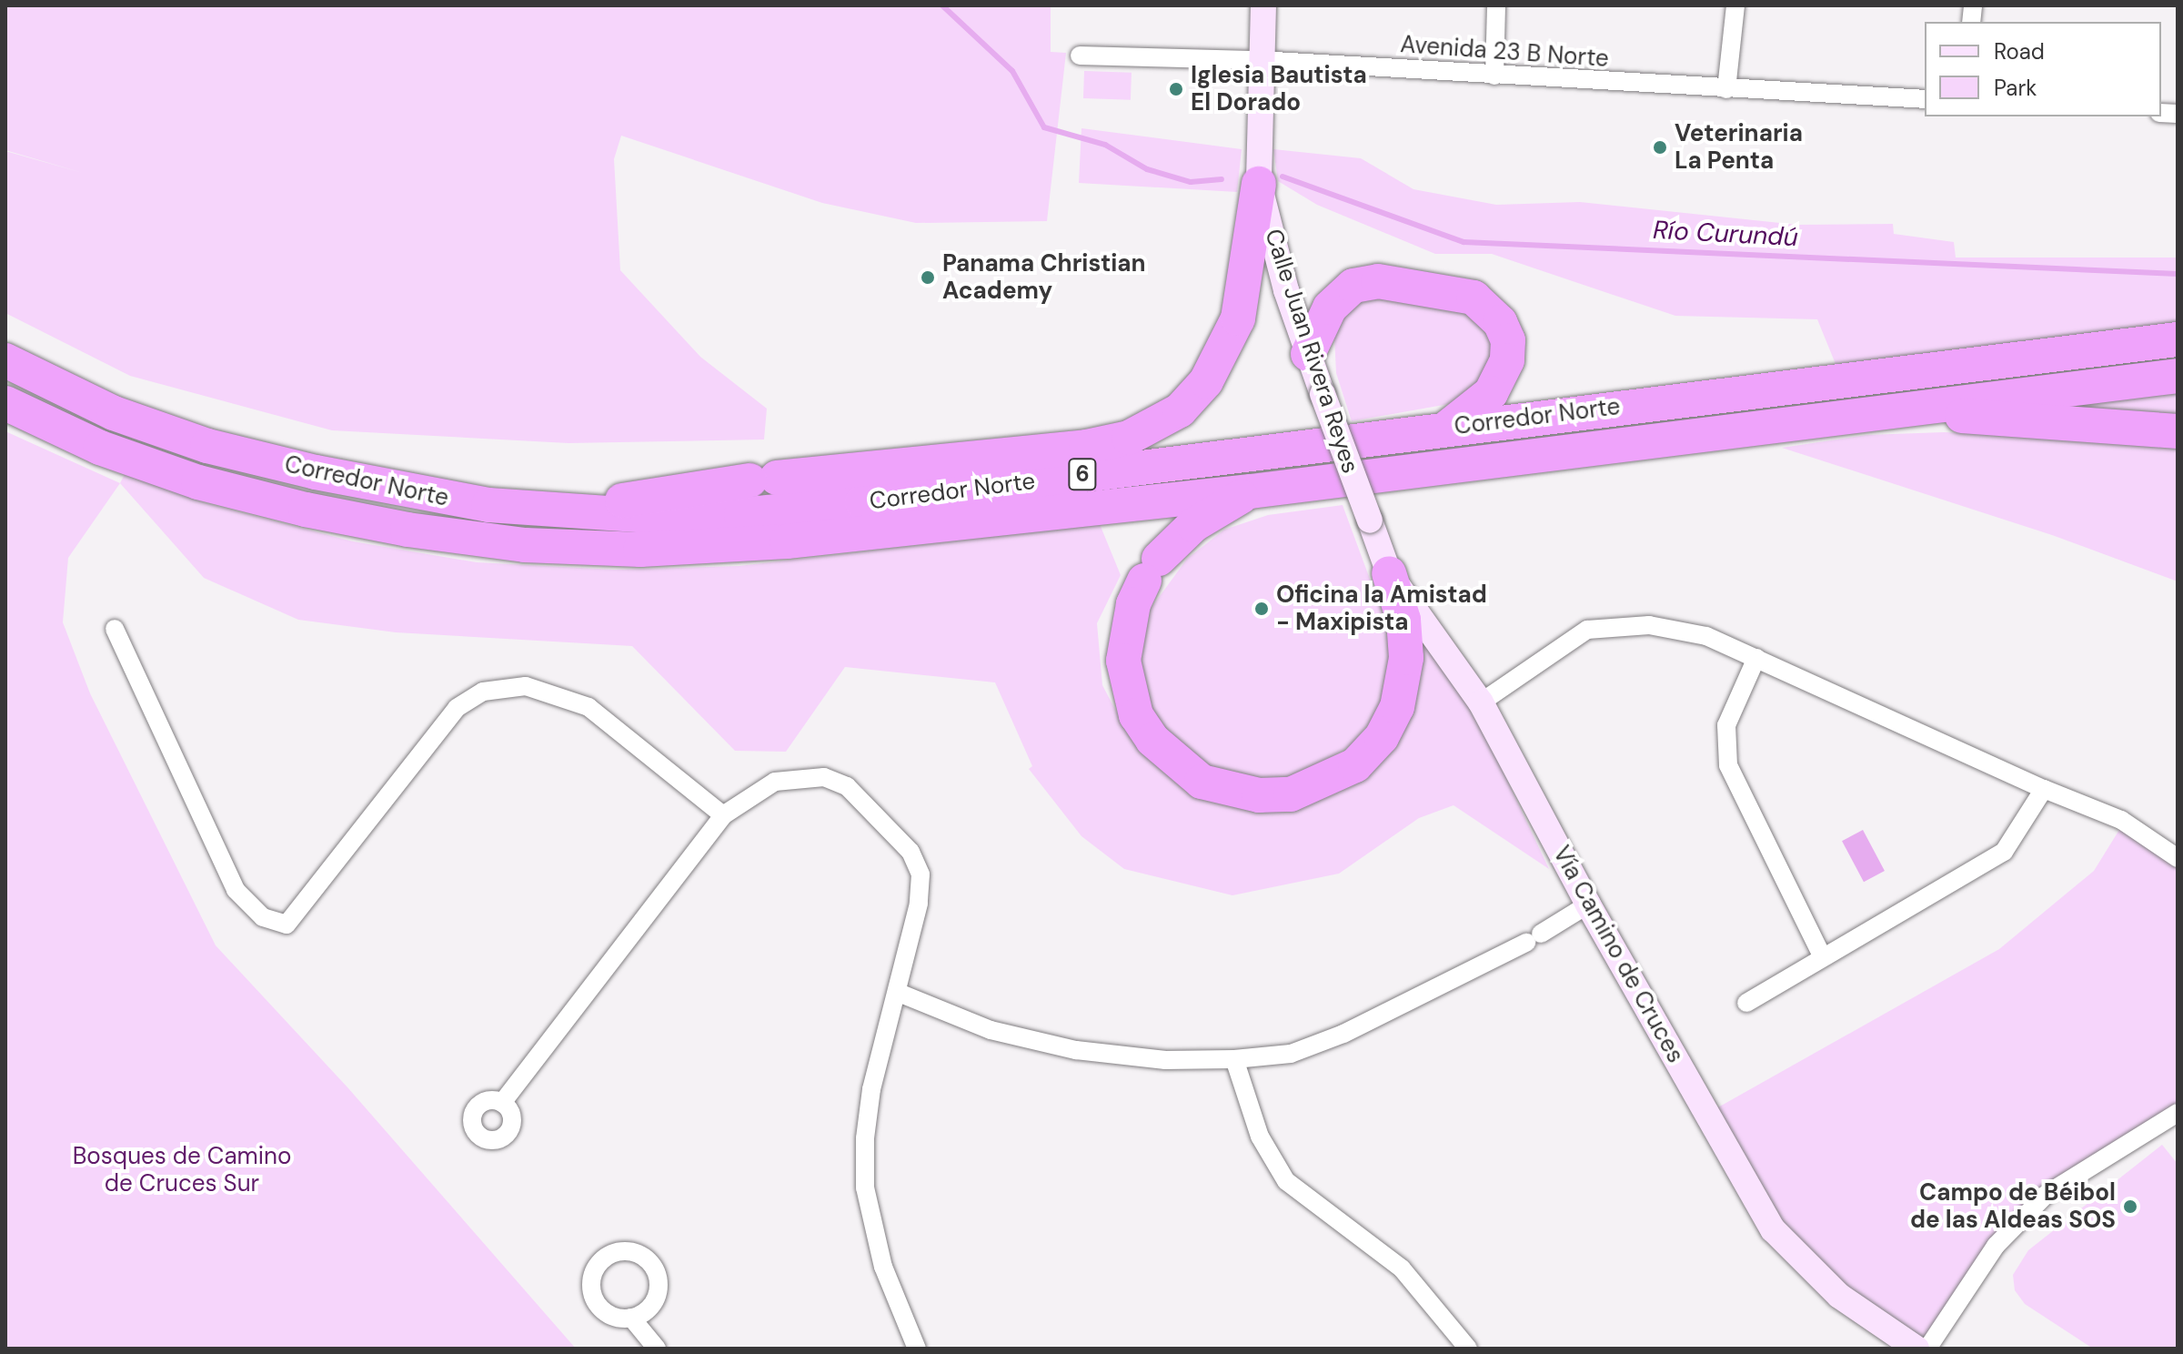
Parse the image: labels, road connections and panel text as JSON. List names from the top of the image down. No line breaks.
{"streets":{"highway":["Corredor Norte","6"],"street":["Avenida 23 B Norte","Calle Juan Rivera Reyes","Vía Camino de Cruces"]},"crossings":[["Avenida 23 B Norte","Calle Juan Rivera Reyes"],["Calle Juan Rivera Reyes","Vía Camino de Cruces"]],"water":["Río Curundú"],"parks":["Bosques de Camino de Cruces Sur"],"places":["Iglesia Bautista El Dorado","Veterinaria La Penta","Panama Christian Academy","Oficina la Amistad - Maxipista","Campo de Béibol de las Aldeas SOS"],"legend":["Road","Park"]}
